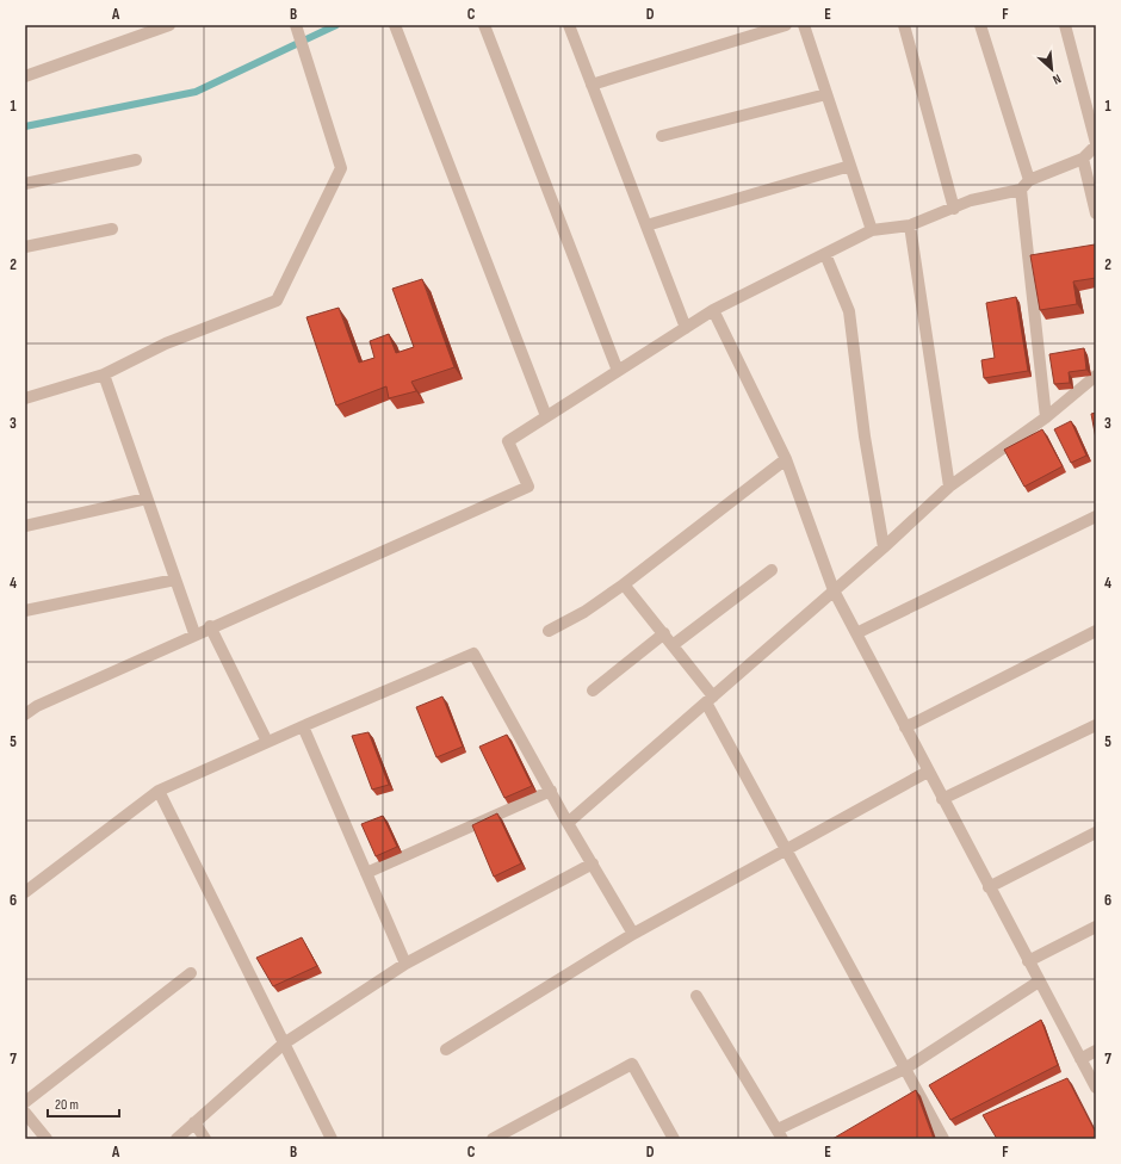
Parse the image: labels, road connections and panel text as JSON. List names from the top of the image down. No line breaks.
{"scale_bar":"20 m","north":"bottom right","grid":{"columns":["A","B","C","D","E","F"],"rows":["1","2","3","4","5","6","7"]}}
